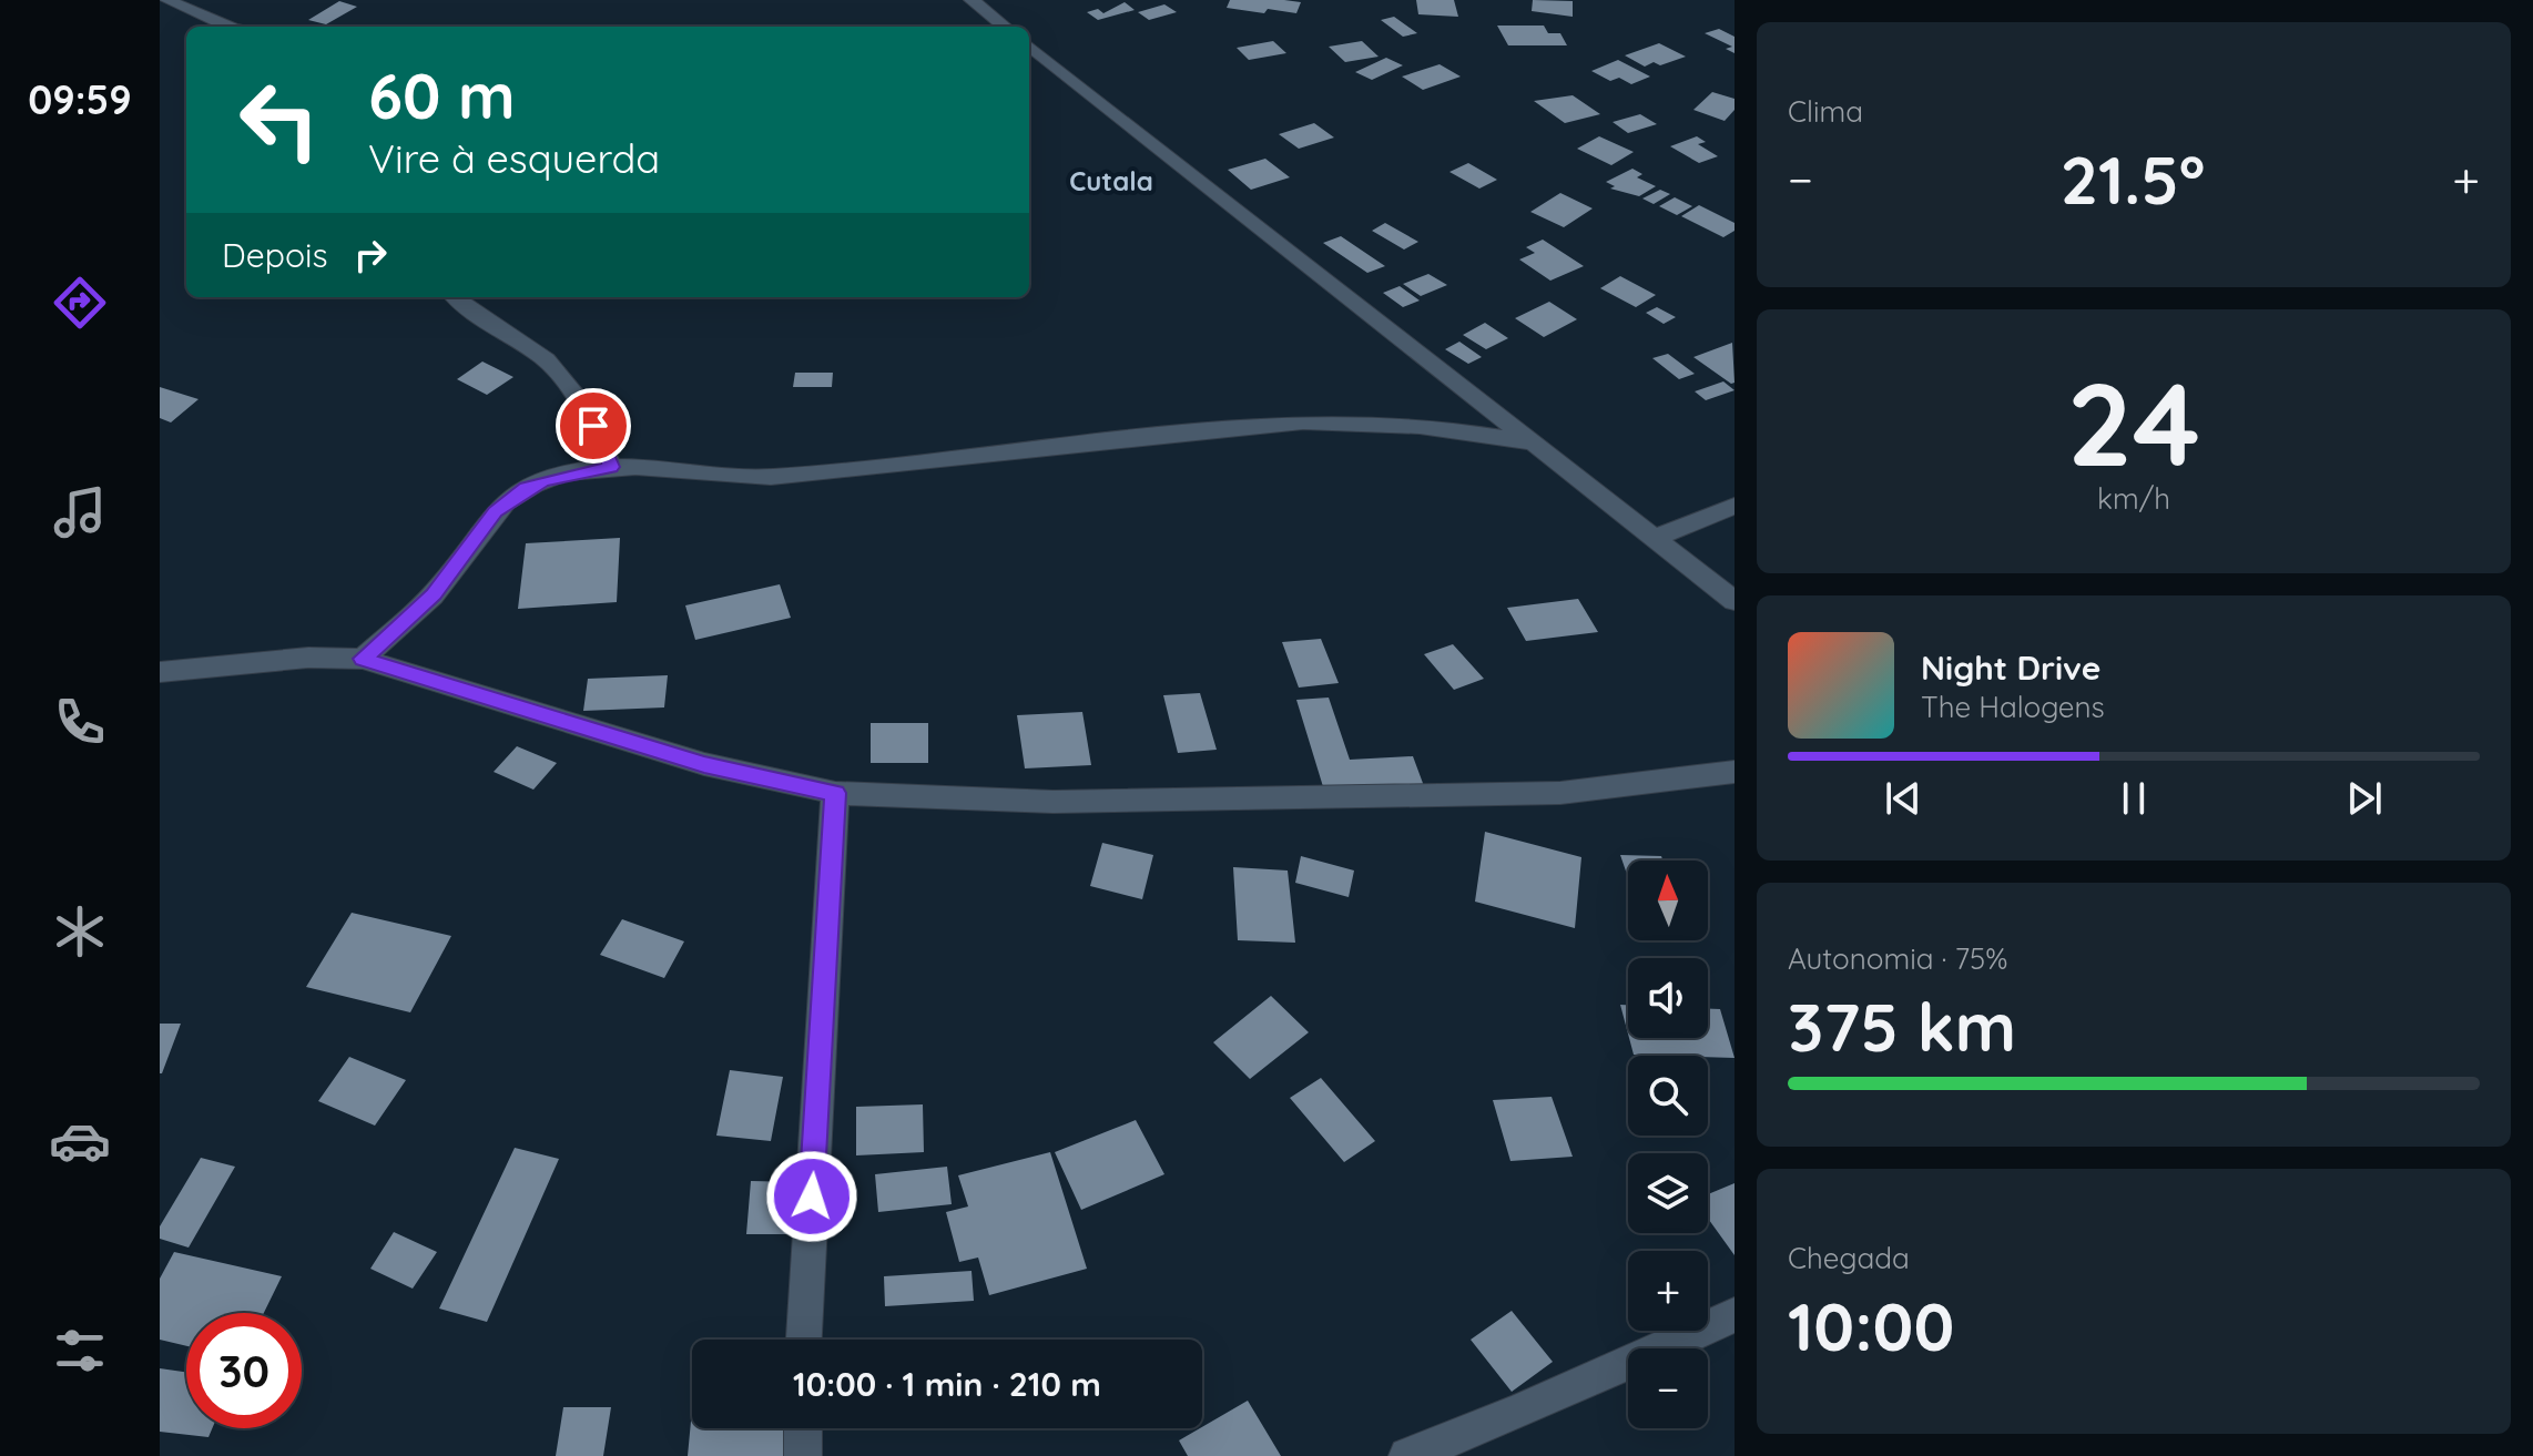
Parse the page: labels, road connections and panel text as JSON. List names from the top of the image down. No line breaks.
{"districts":["Cutala"],"north":"top","page":{"tabs":"09:59","tile":["Clima",["24","km/h"],["Autonomia · 75%","375 km"],["Chegada","10:00"]],"turn":["60 m","Vire à esquerda"],"heat":["−","21.5°","+"],"then":"Depois","song":["Night Drive","The Halogens"],"map_buttons":["+","−"],"limit":"30","trip":"10:00 · 1 min · 210 m"}}
